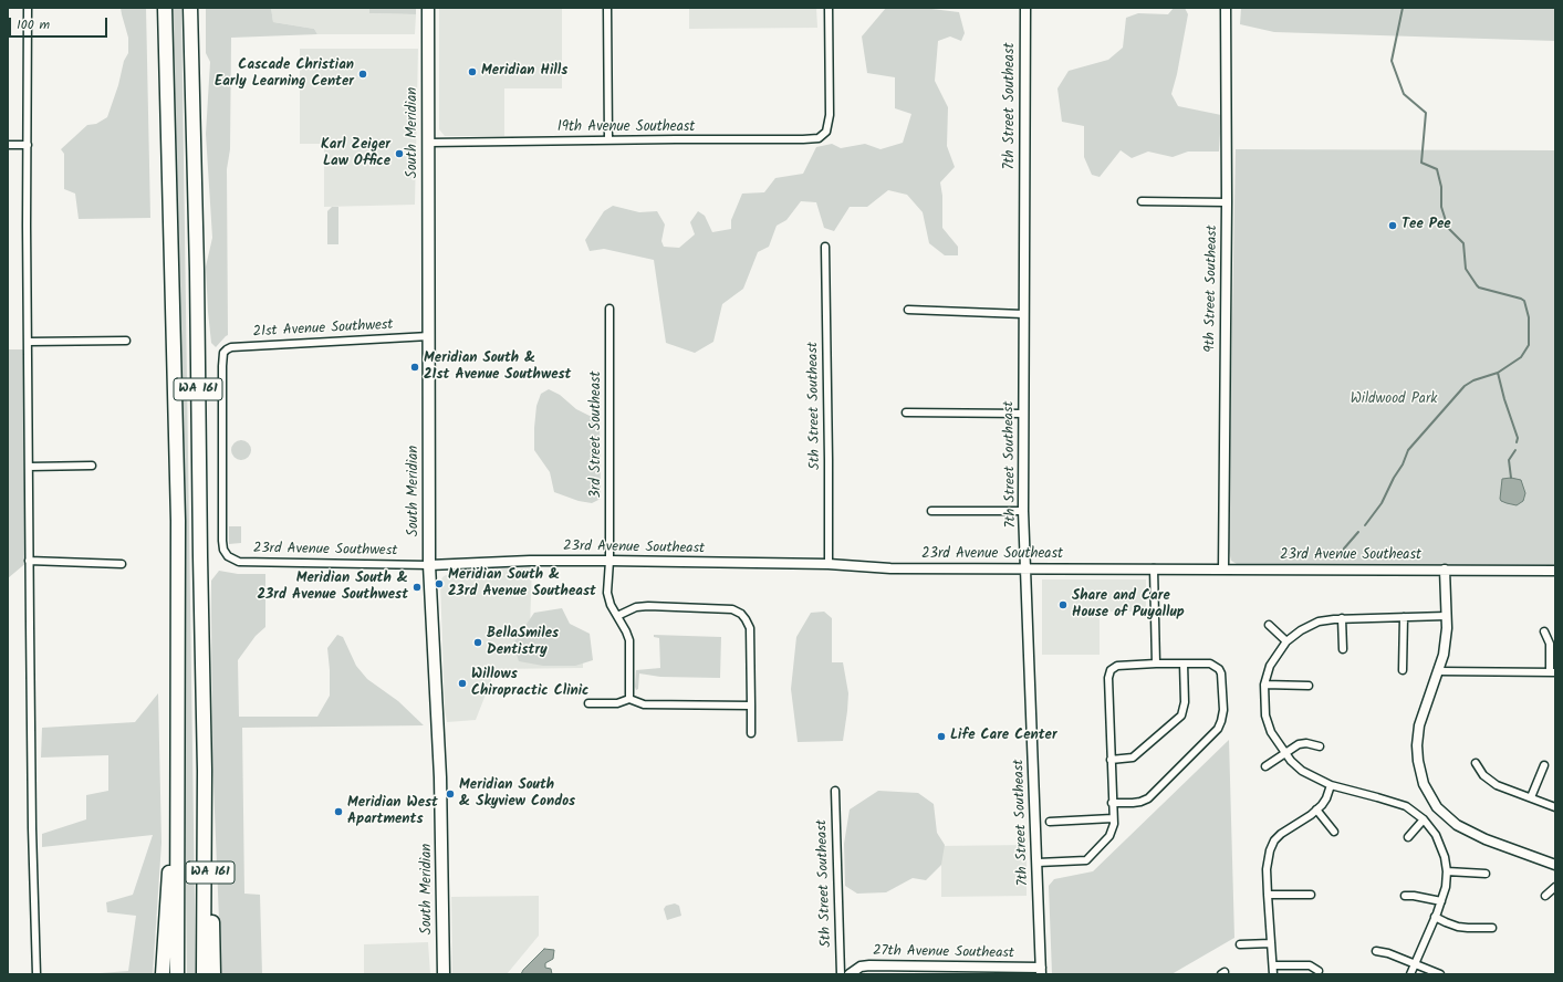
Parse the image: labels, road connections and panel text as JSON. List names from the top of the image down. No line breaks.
{"streets":{"highway":["WA 161"],"main road":["South Meridian"],"street":["7th Street Southeast","19th Avenue Southeast","9th Street Southeast","21st Avenue Southwest","5th Street Southeast","3rd Street Southeast","23rd Avenue Southeast","23rd Avenue Southwest","27th Avenue Southeast"]},"crossings":[["7th Street Southeast","23rd Avenue Southeast"],["7th Street Southeast","27th Avenue Southeast"],["19th Avenue Southeast","South Meridian"],["South Meridian","21st Avenue Southwest"],["South Meridian","23rd Avenue Southeast"],["South Meridian","23rd Avenue Southwest"],["9th Street Southeast","23rd Avenue Southeast"],["21st Avenue Southwest","23rd Avenue Southwest"],["5th Street Southeast","23rd Avenue Southeast"],["3rd Street Southeast","23rd Avenue Southeast"],["23rd Avenue Southeast","23rd Avenue Southwest"]],"parks":["Wildwood Park"],"places":["Meridian Hills","Cascade Christian Early Learning Center","Karl Zeiger Law Office","Tee Pee","Meridian South & 21st Avenue Southwest","Meridian South & 23rd Avenue Southeast","Meridian South & 23rd Avenue Southwest","Share and Care House of Puyallup","BellaSmiles Dentistry","Willows Chiropractic Clinic","Life Care Center","Meridian South & Skyview Condos","Meridian West Apartments"],"scale_bar":"100 m"}
